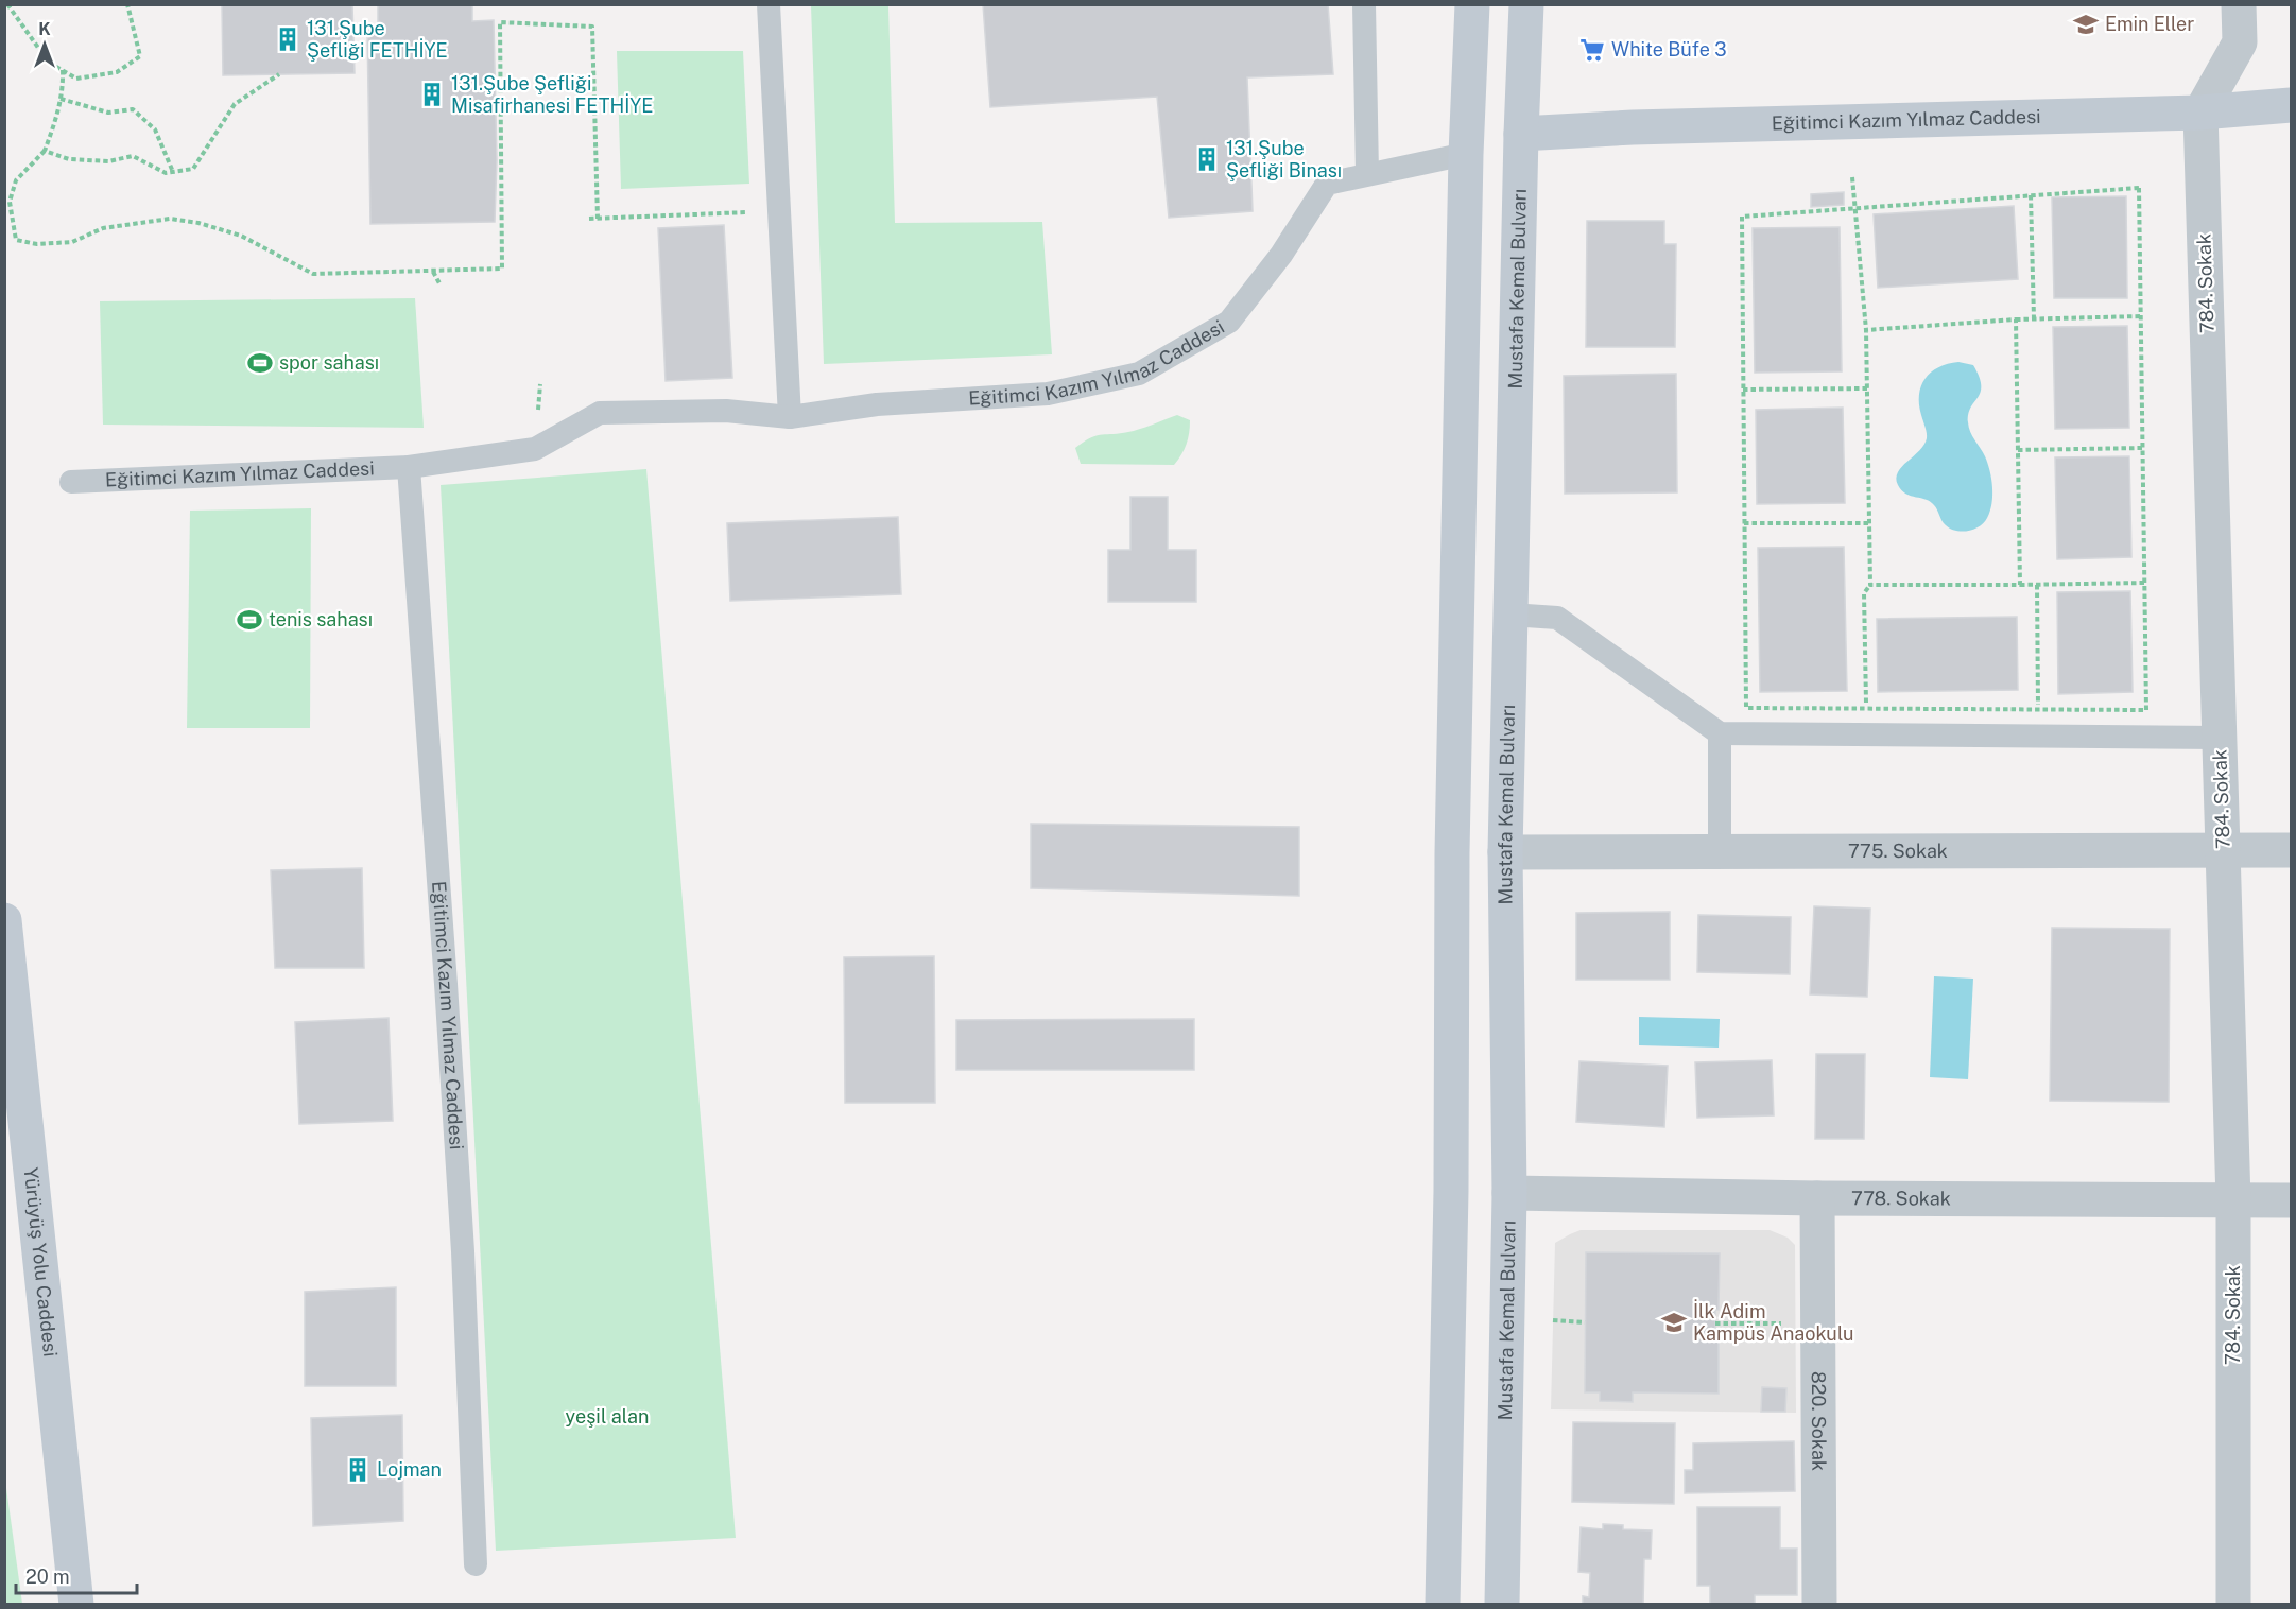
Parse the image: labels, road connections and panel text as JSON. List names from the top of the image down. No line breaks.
{"streets":{"main road":["Eğitimci Kazım Yılmaz Caddesi","Mustafa Kemal Bulvarı","Yürüyüş Yolu Caddesi"],"street":["784. Sokak","775. Sokak","778. Sokak","820. Sokak"]},"crossings":[["Eğitimci Kazım Yılmaz Caddesi","784. Sokak"],["Eğitimci Kazım Yılmaz Caddesi","Mustafa Kemal Bulvarı"],["784. Sokak","775. Sokak"],["784. Sokak","778. Sokak"],["Mustafa Kemal Bulvarı","775. Sokak"],["Mustafa Kemal Bulvarı","778. Sokak"],["778. Sokak","820. Sokak"]],"parks":["yeşil alan"],"places":{"school or university":["Emin Eller","İlk Adim Kampüs Anaokulu"],"building":["131.Şube Şefliği FETHİYE","131.Şube Şefliği Misafirhanesi FETHİYE","131.Şube Şefliği Binası","Lojman"],"supermarket":["White Büfe 3"],"sports":["spor sahası","tenis sahası"]},"scale_bar":"20 m","north":"top"}
